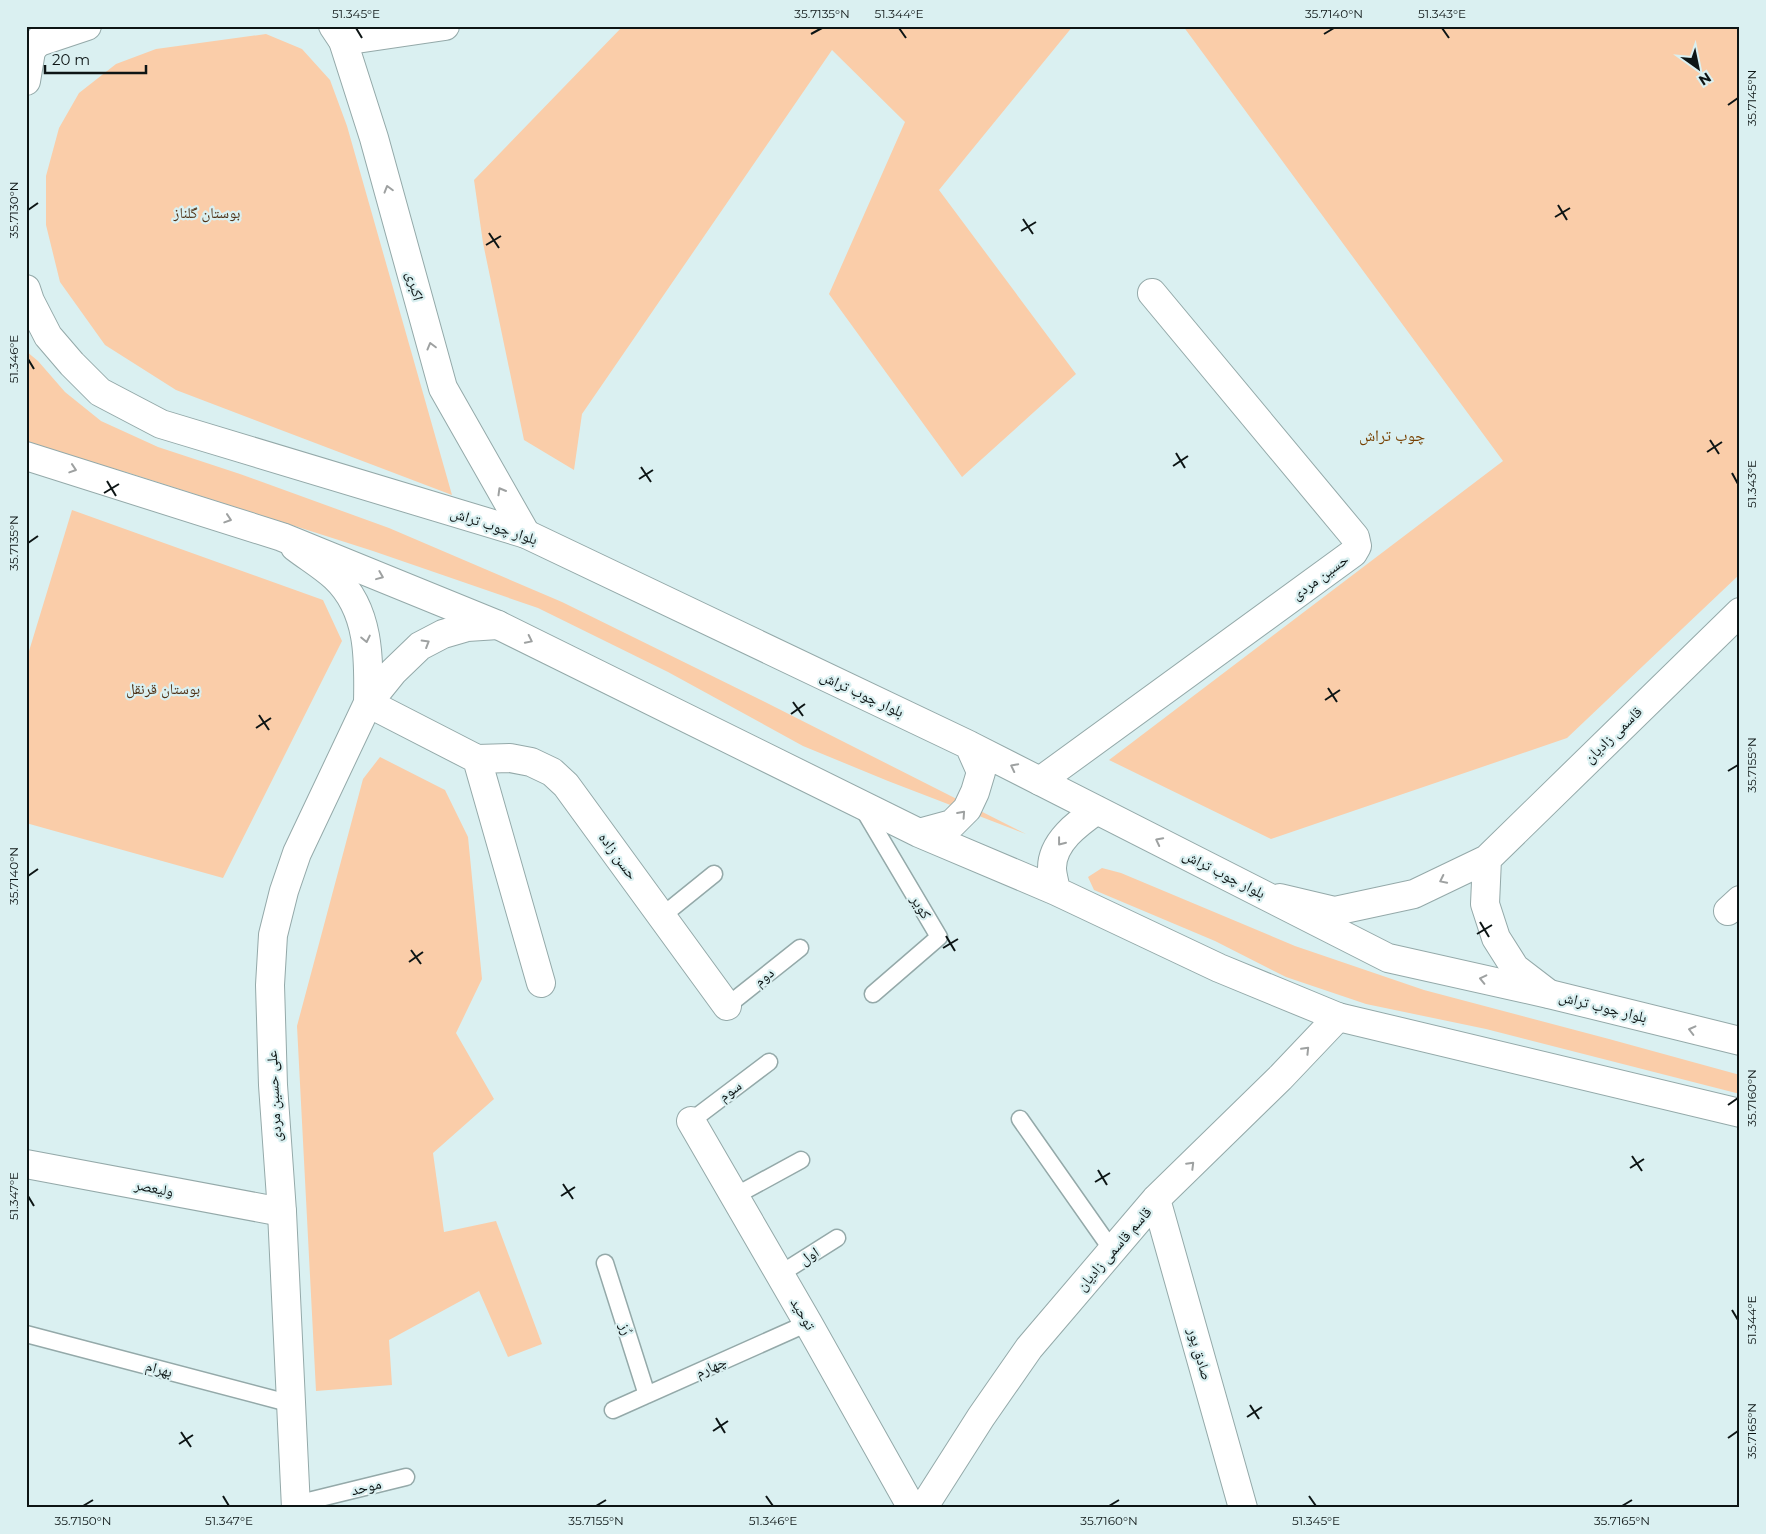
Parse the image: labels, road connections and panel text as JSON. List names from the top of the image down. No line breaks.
{"streets":{"street":["اکبری","بلوار چوب‌ تراش","حسین مردی","قاسمی زادیان","حسن زاده","علی حسین مردی","ولیعصر","قاسم قاسمی زادیان","توحید","صادق پور"],"lane":["کویر","دوم","سوم","اول","رُز","چهارم","بهرام","موحد"]},"crossings":[["اکبری","بلوار چوب‌ تراش"],["بلوار چوب‌ تراش","حسین مردی"],["بلوار چوب‌ تراش","قاسمی زادیان"],["حسن زاده","دوم"],["حسن زاده","علی حسین مردی"],["سوم","توحید"],["علی حسین مردی","ولیعصر"],["علی حسین مردی","بهرام"],["علی حسین مردی","موحد"],["قاسم قاسمی زادیان","صادق پور"],["اول","توحید"],["توحید","چهارم"],["رُز","چهارم"]],"one_way":["اکبری","قاسم قاسمی زادیان"],"districts":["چوب تراش"],"parks":["بوستان گلناز","بوستان قرنقل"],"scale_bar":"20 m","north":"bottom right","coordinates":["51.345°E","35.7135°N","51.344°E","35.7140°N","51.343°E","35.7145°N","35.7130°N","51.346°E","35.7155°N","35.7160°N","51.347°E","35.7165°N","35.7150°N"]}
